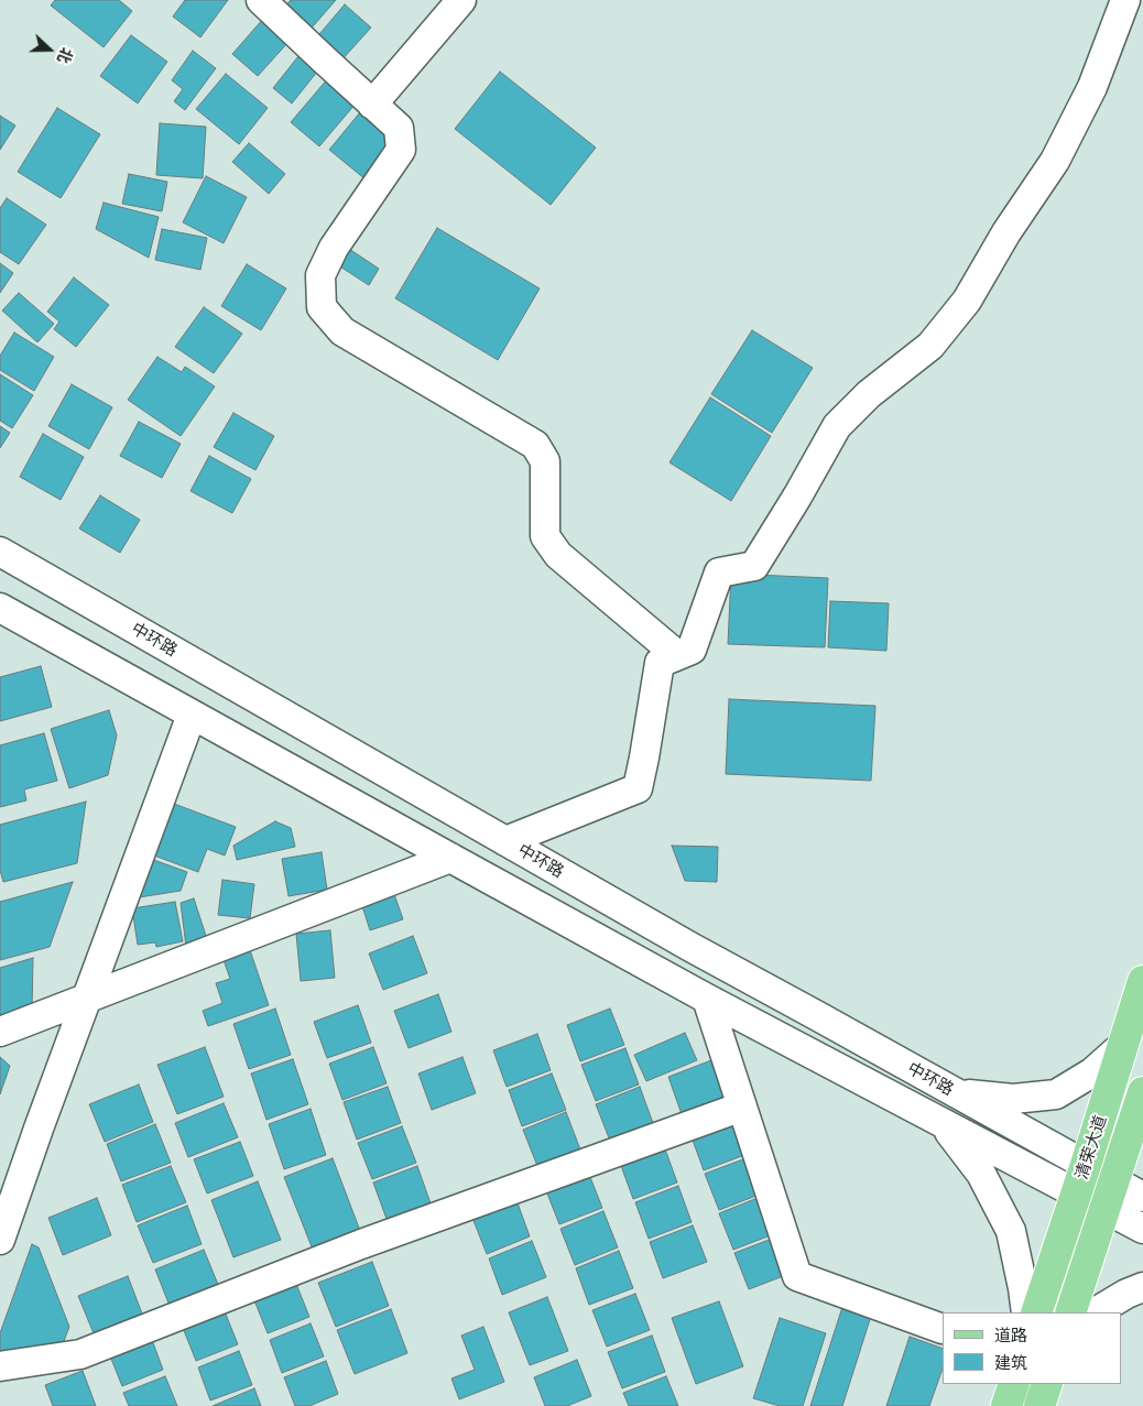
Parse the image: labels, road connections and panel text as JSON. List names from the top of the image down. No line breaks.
{"streets":{"main road":["清荣大道"],"street":["中环路"]},"crossings":[["中环路","清荣大道"]],"legend":["道路","建筑"],"north":"right"}
